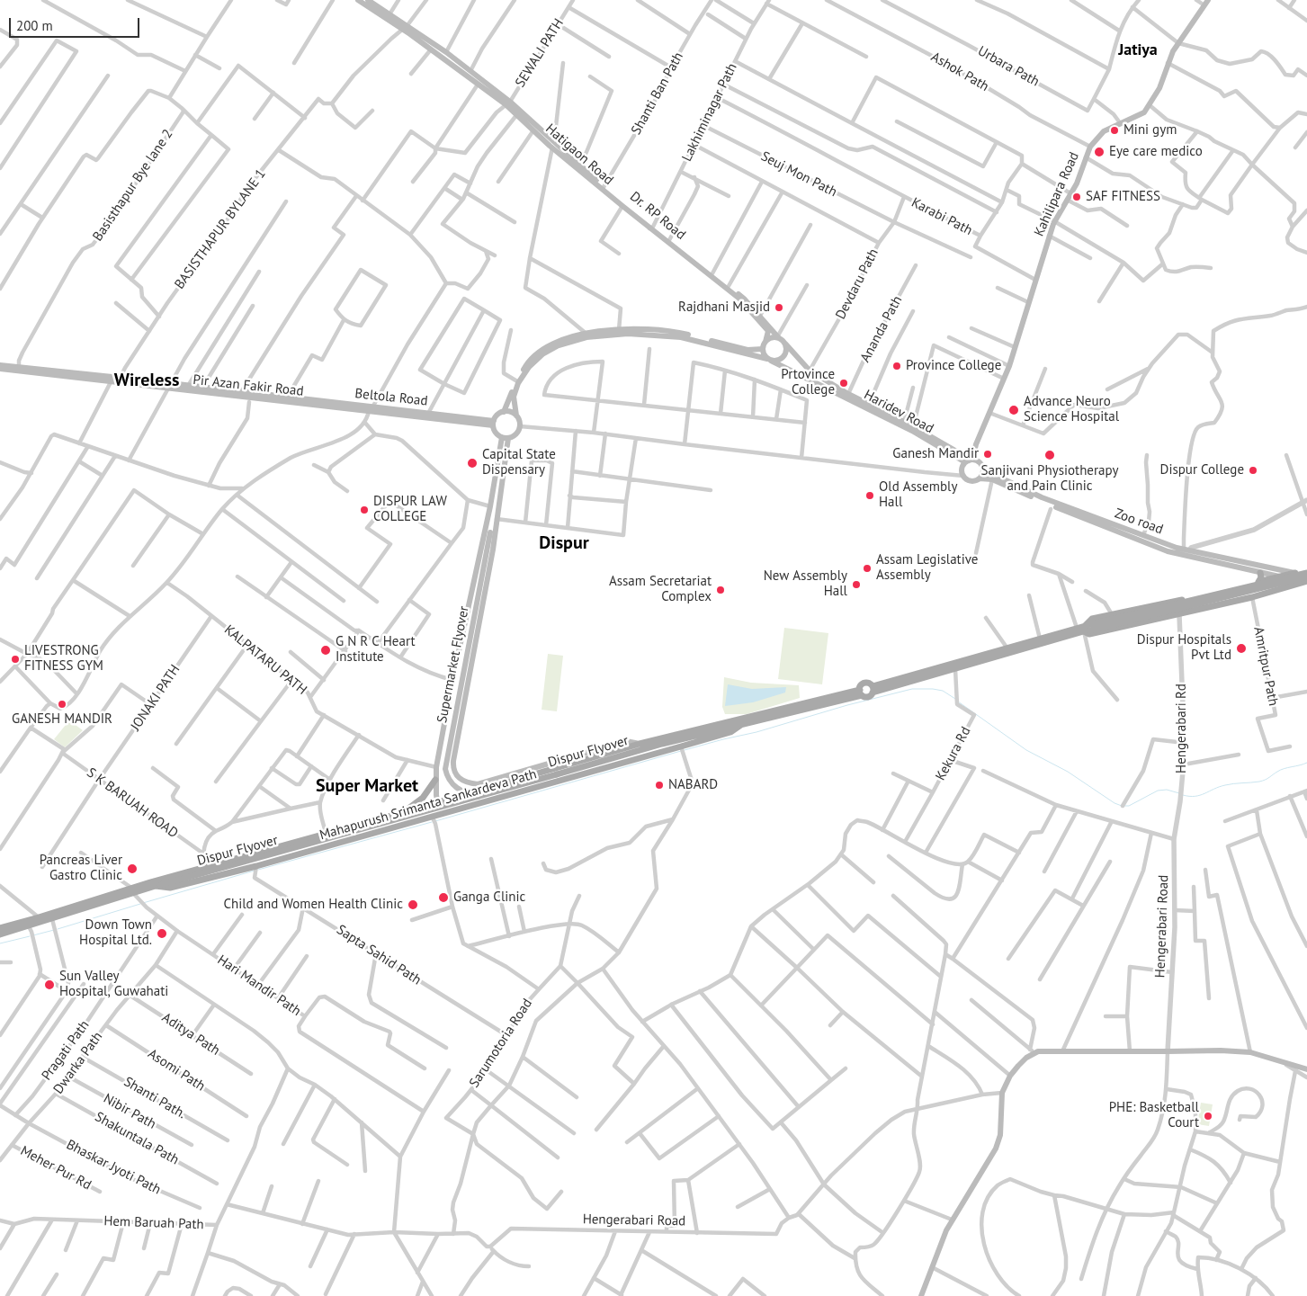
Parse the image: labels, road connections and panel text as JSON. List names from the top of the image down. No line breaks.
{"streets":{"main road":["Hatigaon Road","Kahilipara Road","Dr. RP Road","Pir Azan Fakir Road","Beltola Road","Haridev Road","Zoo road","Supermarket Flyover","Dispur Flyover","Mahapurush Srimanta Sankardeva Path"],"street":["SEWALI PATH","Urbara Path","Ashok Path","Shanti Ban Path","Lakhiminagar Path","Seuj Mon Path","Basisthapur Bye lane 2","Karabi Path","BASISTHAPUR BYLANE 1","Devdaru Path","Ananda Path","KALPATARU PATH","Amritpur Path","JONAKI PATH","Hengerabari Rd","Kekura Rd","S K BARUAH ROAD","Hengerabari Road","Sapta Sahid Path","Hari Mandir Path","Aditya Path","Sarumotoria Road","Pragati Path","Dwarka Path","Asomi Path","Shanti Path.","Nibir Path","Shakuntala Path","Bhaskar Jyoti Path","Meher Pur Rd","Hem Baruah Path"]},"crossings":[["SEWALI PATH","Dr. RP Road"],["Ashok Path","Kahilipara Road"],["Shanti Ban Path","Dr. RP Road"],["Lakhiminagar Path","Hatigaon Road"],["Lakhiminagar Path","Seuj Mon Path"],["Lakhiminagar Path","Dr. RP Road"],["Lakhiminagar Path","Karabi Path"],["Hatigaon Road","Dr. RP Road"],["Hatigaon Road","Haridev Road"],["Seuj Mon Path","Devdaru Path"],["Basisthapur Bye lane 2","Pir Azan Fakir Road"],["Kahilipara Road","Haridev Road"],["Kahilipara Road","Zoo road"],["Dr. RP Road","Haridev Road"],["Karabi Path","Devdaru Path"],["BASISTHAPUR BYLANE 1","Pir Azan Fakir Road"],["Devdaru Path","Haridev Road"],["Ananda Path","Haridev Road"],["Pir Azan Fakir Road","Beltola Road"],["Haridev Road","Zoo road"],["KALPATARU PATH","JONAKI PATH"],["Supermarket Flyover","Dispur Flyover"],["JONAKI PATH","S K BARUAH ROAD"],["Hengerabari Rd","Hengerabari Road"],["Dispur Flyover","Mahapurush Srimanta Sankardeva Path"],["Mahapurush Srimanta Sankardeva Path","Sapta Sahid Path"],["Mahapurush Srimanta Sankardeva Path","Hari Mandir Path"],["Sapta Sahid Path","Sarumotoria Road"],["Hari Mandir Path","Pragati Path"],["Hari Mandir Path","Dwarka Path"],["Aditya Path","Dwarka Path"],["Pragati Path","Bhaskar Jyoti Path"],["Dwarka Path","Asomi Path"],["Dwarka Path","Shanti Path."],["Dwarka Path","Nibir Path"],["Dwarka Path","Shakuntala Path"],["Dwarka Path","Bhaskar Jyoti Path"],["Dwarka Path","Meher Pur Rd"]],"districts":["Jatiya","Wireless","Dispur","Super Market"],"places":["Mini gym","Eye care medico","SAF FITNESS","Rajdhani Masjid","Province College","Prtovince College","Advance Neuro Science Hospital","Ganesh Mandir","Sanjivani Physiotherapy and Pain Clinic","Capital State Dispensary","Dispur College","Old Assembly Hall","DISPUR LAW COLLEGE","Assam Legislative Assembly","New Assembly Hall","Assam Secretariat Complex","Dispur Hospitals Pvt Ltd","G N R C Heart Institute","LIVESTRONG FITNESS GYM","GANESH MANDIR","NABARD","Pancreas Liver Gastro Clinic","Ganga Clinic","Child and Women Health Clinic","Down Town Hospital Ltd.","Sun Valley Hospital, Guwahati","PHE: Basketball Court"],"scale_bar":"200 m"}
